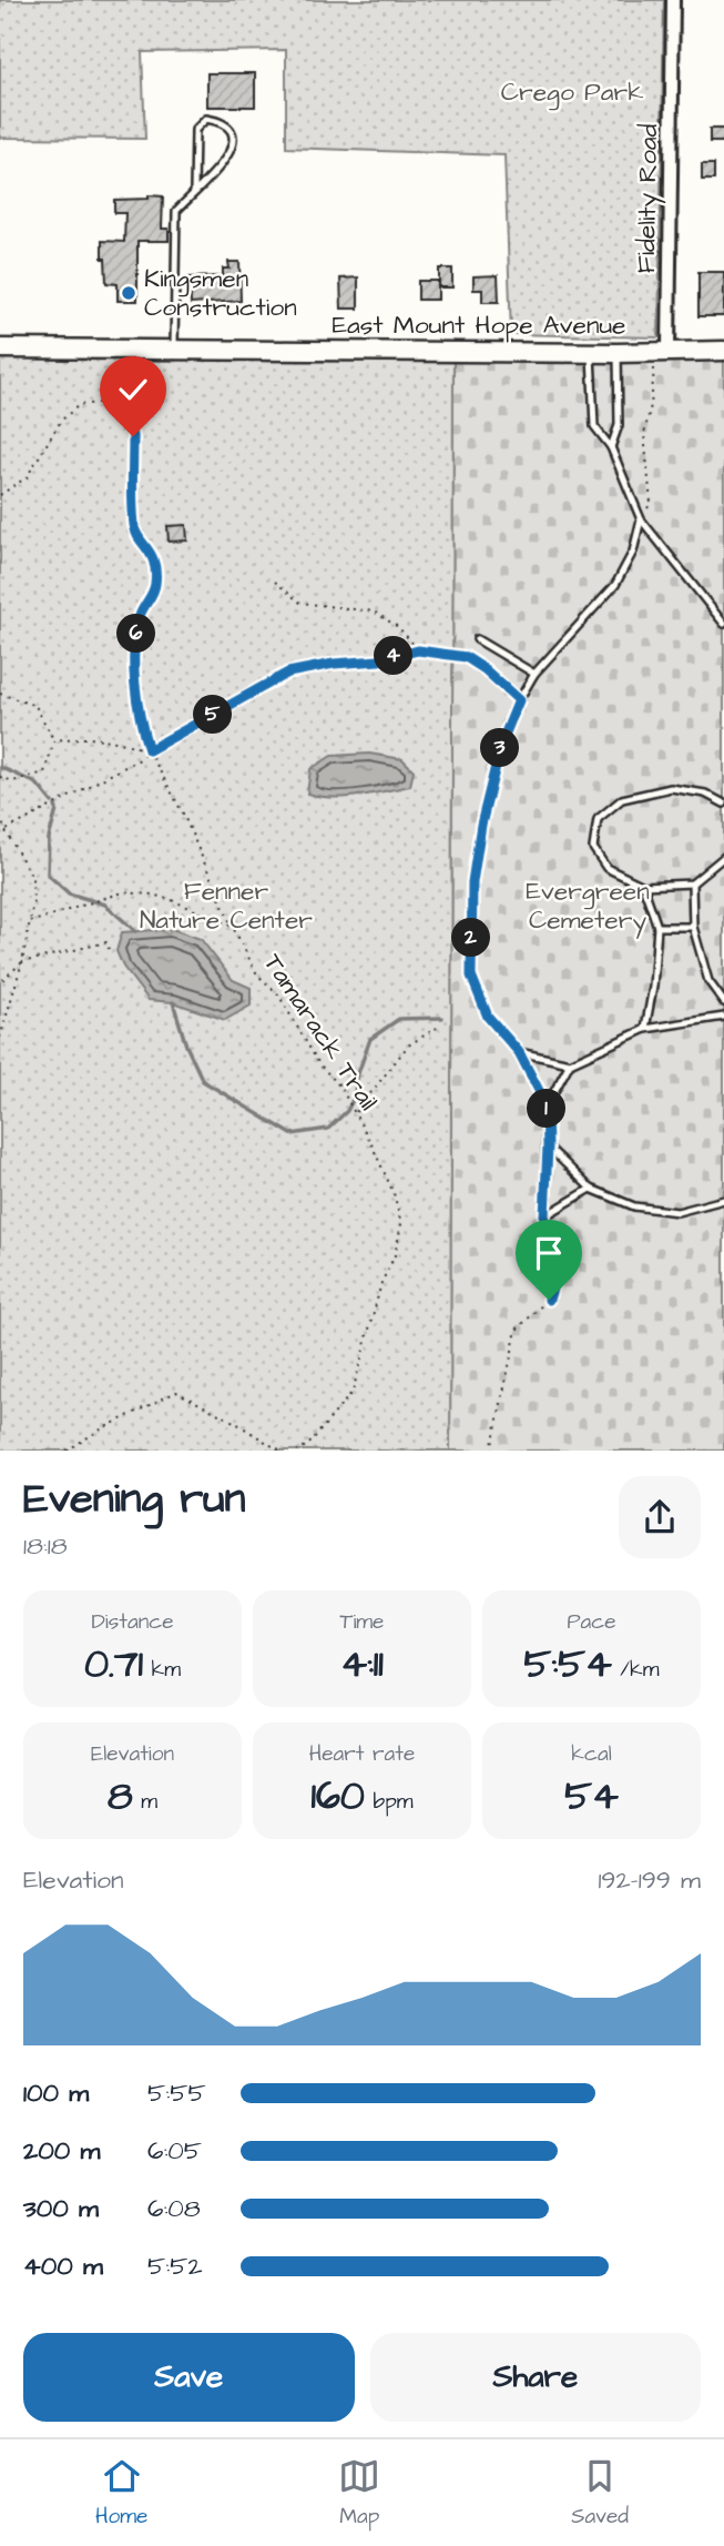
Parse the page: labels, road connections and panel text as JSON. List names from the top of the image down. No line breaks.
{"streets":{"street":["Fidelity Road","East Mount Hope Avenue"],"path":["Tamarack Trail"]},"crossings":[["Fidelity Road","East Mount Hope Avenue"]],"parks":["Crego Park","Fenner Nature Center","Evergreen Cemetery"],"places":["Kingsmen Construction"],"page":{"pins":["6","4","5","3","2","1"],"heading":["Evening run","18:18"],"stats":[["Distance","0.71 km"],["Time","4:11"],["Pace","5:54 /km"],["Elevation","8 m"],["Heart rate","160 bpm"],["kcal","54"]],"chart":["Elevation","192–199 m"],"list":[{"name":"100 m","note":"5:55"},{"name":"200 m","note":"6:05"},{"name":"300 m","note":"6:08"},{"name":"400 m","note":"5:52"}],"buttons":["Save","Share"],"tabs":["Home","Map","Saved"]}}
